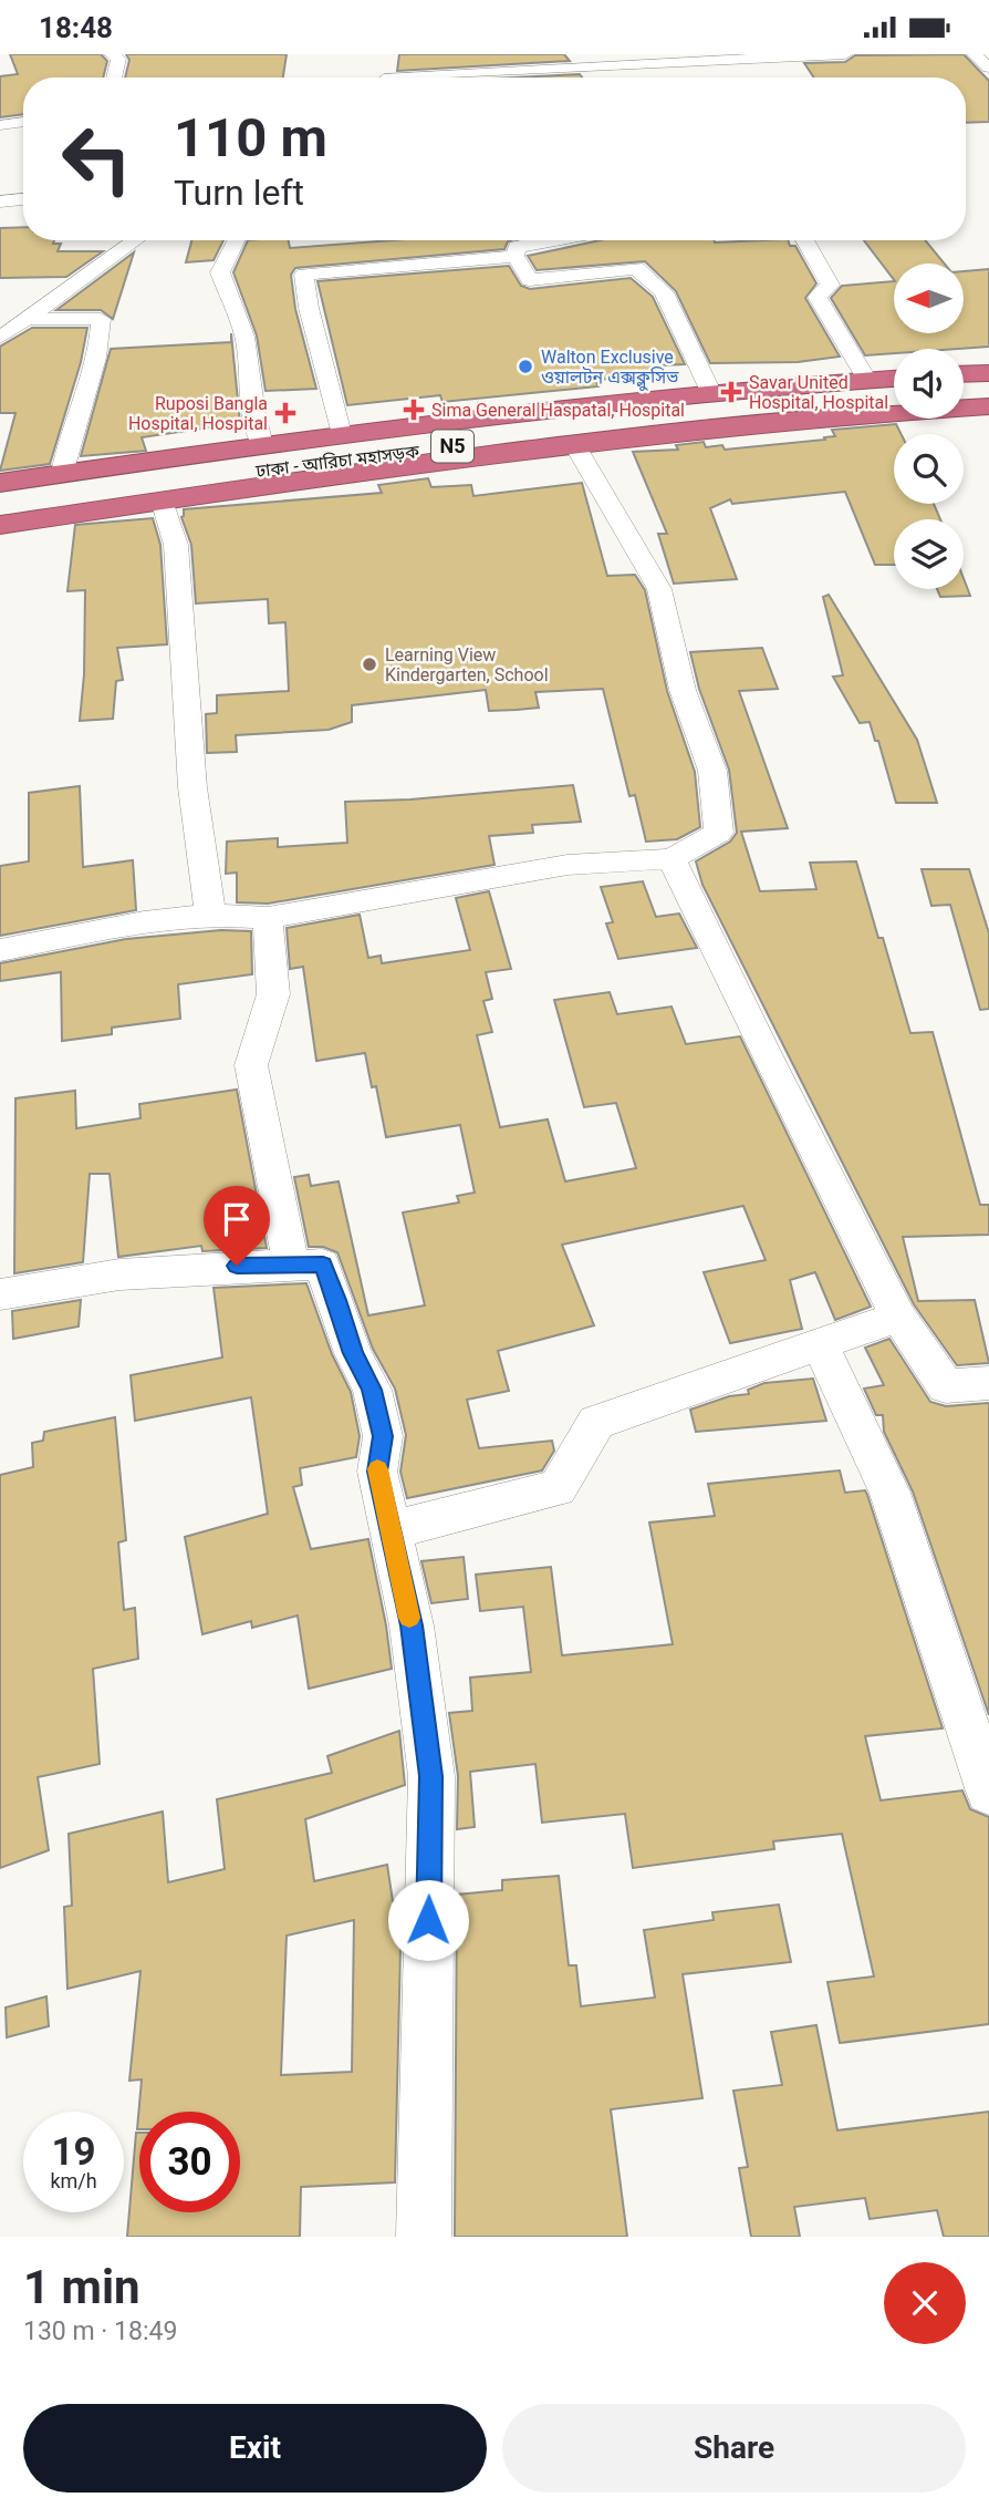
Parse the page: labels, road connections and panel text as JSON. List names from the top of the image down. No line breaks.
{"streets":{"highway":["N5","ঢাকা - আরিচা মহাসড়ক"]},"places":{"other":["Walton Exclusive ওয়ালটন এক্সক্লুসিভ","Learning View Kindergarten, School"],"health":["Savar United Hospital, Hospital","Sima General Haspatal, Hospital","Ruposi Bangla Hospital, Hospital"]},"north":"left","page":{"status":"18:48","turn":["110 m","Turn left"],"speed":"19 km/h","limit":"30","heading":["1 min","130 m · 18:49"],"buttons":["Exit","Share"]}}
